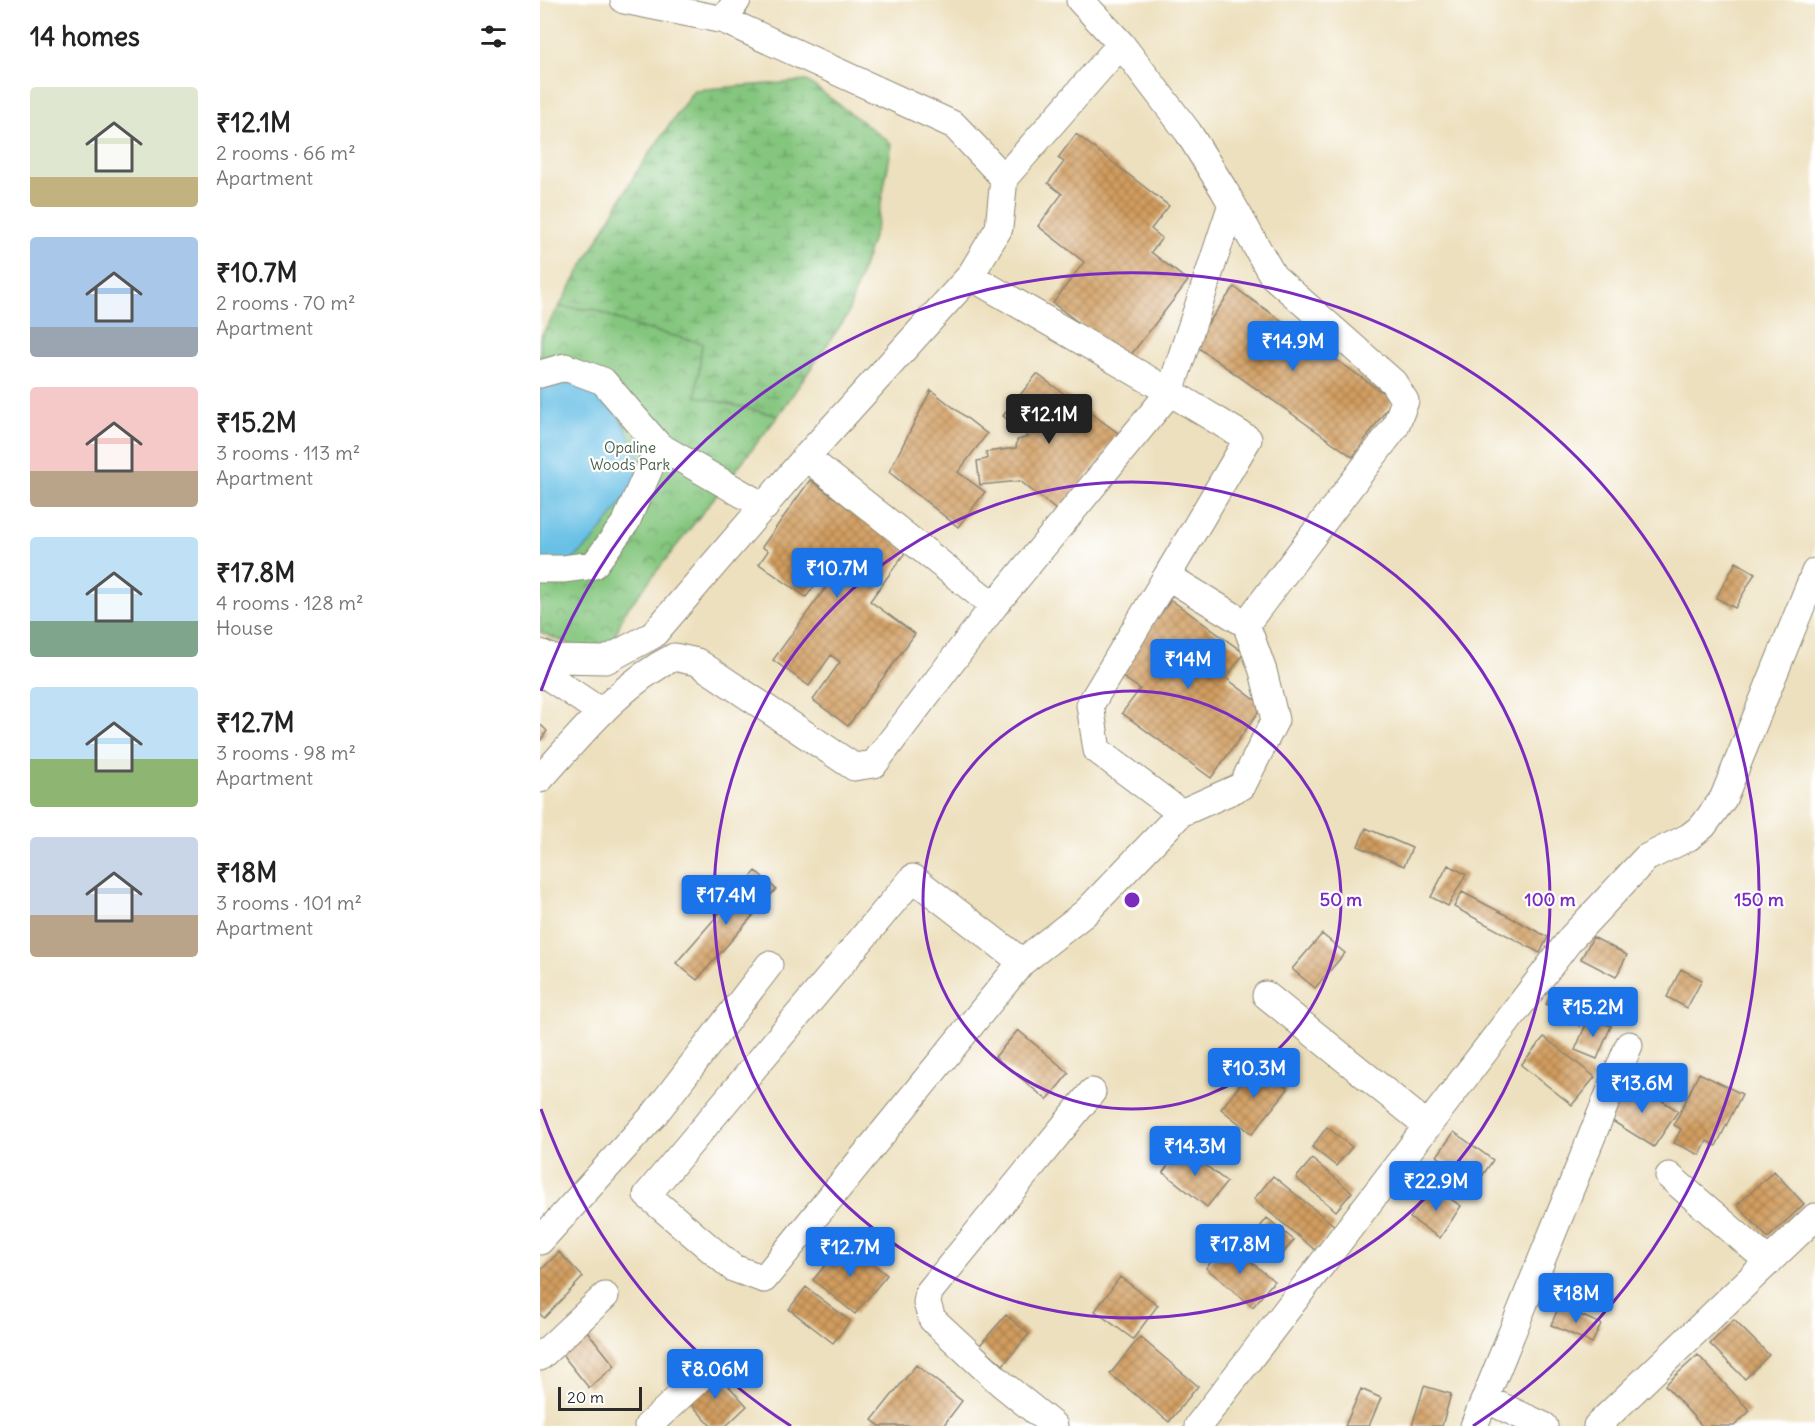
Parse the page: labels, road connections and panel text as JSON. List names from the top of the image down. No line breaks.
{"parks":["Opaline Woods Park"],"scale_bar":"20 m","page":{"heading":"14 homes","list":[{"name":"₹12.1M","note":"2 rooms · 66 m² · Apartment"},{"name":"₹10.7M","note":"2 rooms · 70 m² · Apartment"},{"name":"₹15.2M","note":"3 rooms · 113 m² · Apartment"},{"name":"₹17.8M","note":"4 rooms · 128 m² · House"},{"name":"₹12.7M","note":"3 rooms · 98 m² · Apartment"},{"name":"₹18M","note":"3 rooms · 101 m² · Apartment"}],"price":["₹14.9M","₹12.1M","₹10.7M","₹14M","₹17.4M","₹15.2M","₹10.3M","₹13.6M","₹14.3M","₹22.9M","₹17.8M","₹12.7M","₹18M","₹8.06M"],"scale":"20 m"},"rings":["50 m","100 m","150 m"]}
